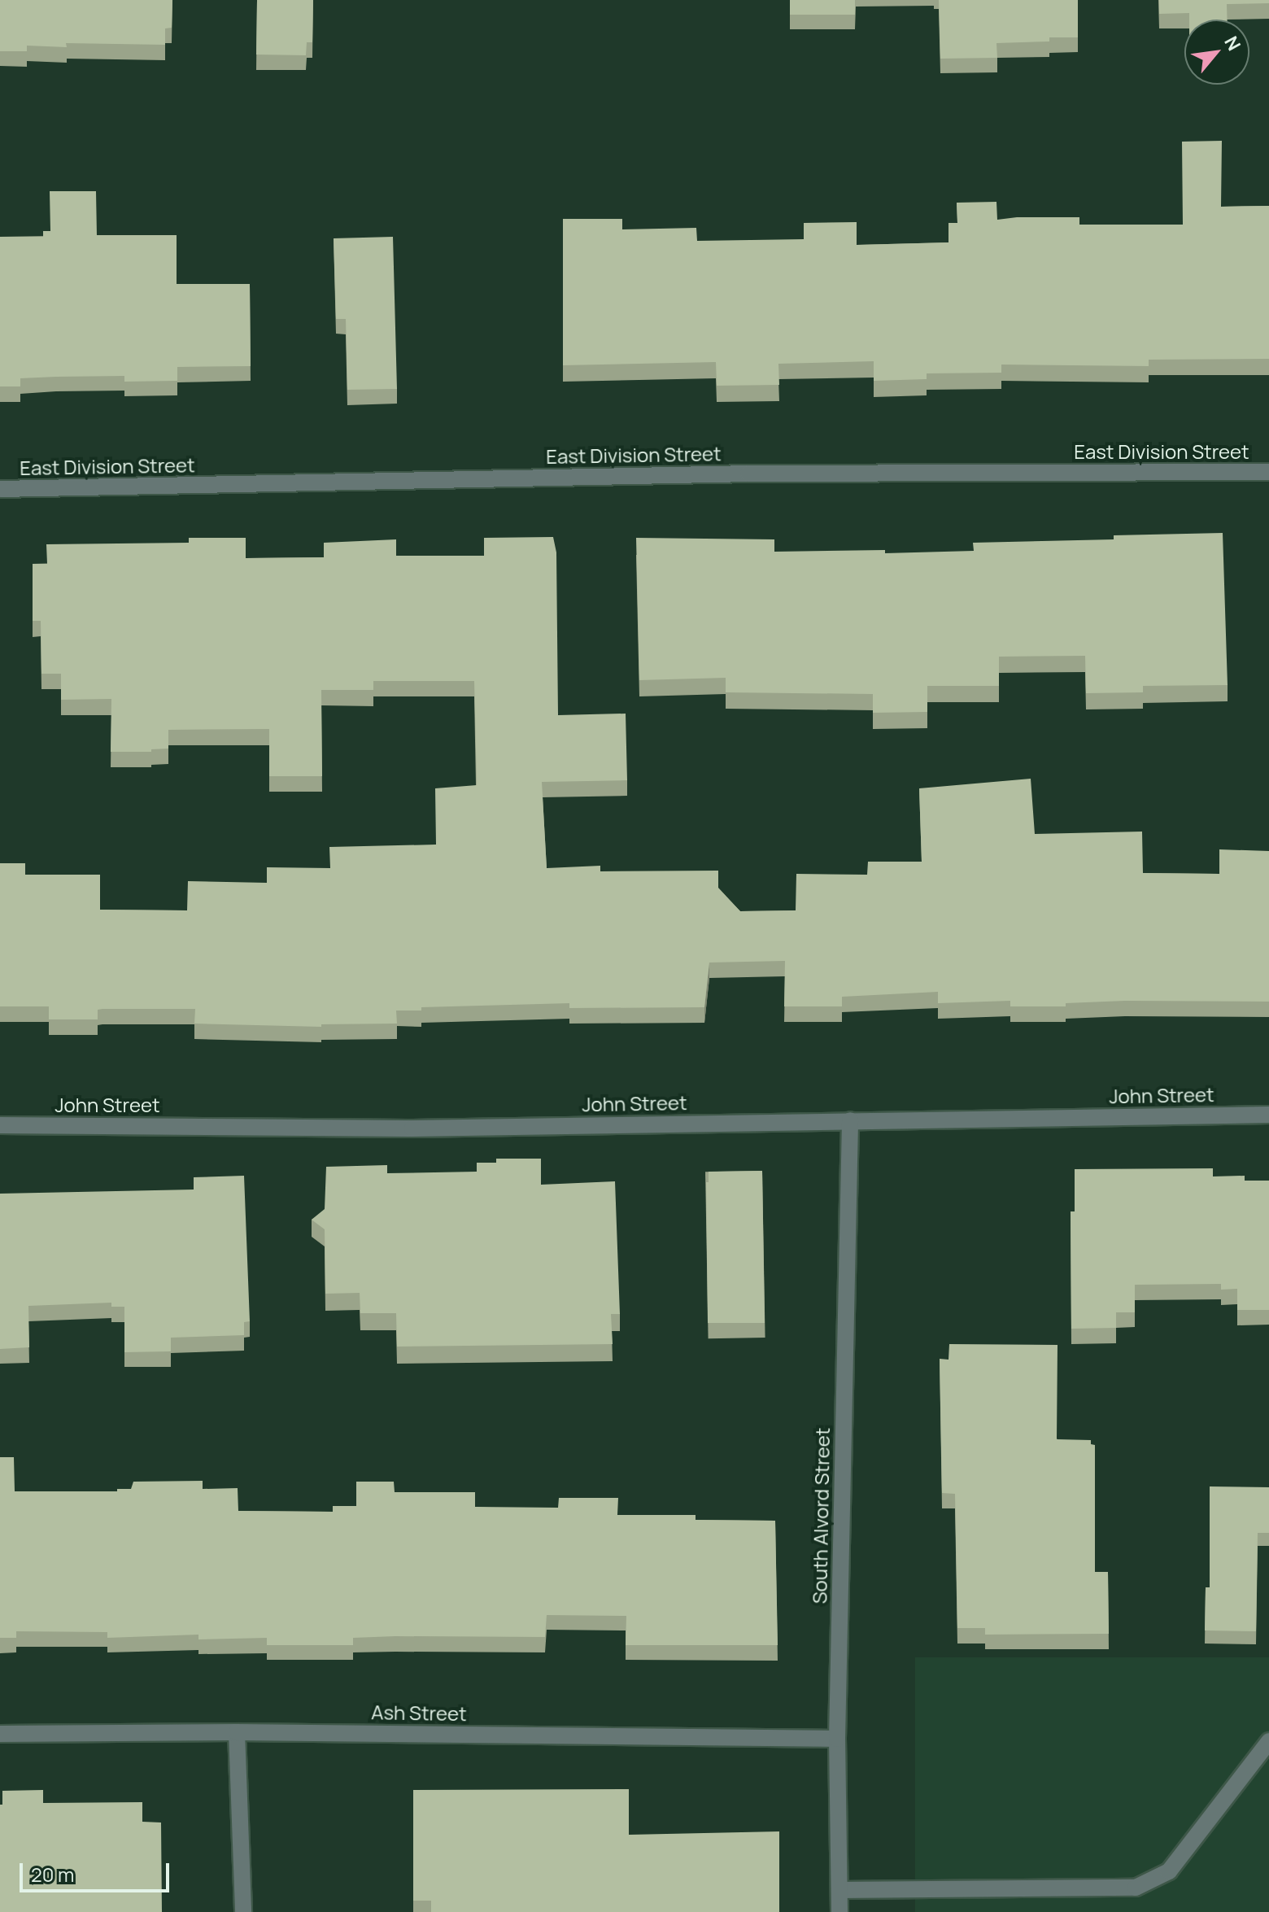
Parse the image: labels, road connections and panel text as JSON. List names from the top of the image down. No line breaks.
{"streets":{"street":["East Division Street","John Street","South Alvord Street","Ash Street"]},"crossings":[["John Street","South Alvord Street"],["South Alvord Street","Ash Street"]],"scale_bar":"20 m","north":"top right"}
